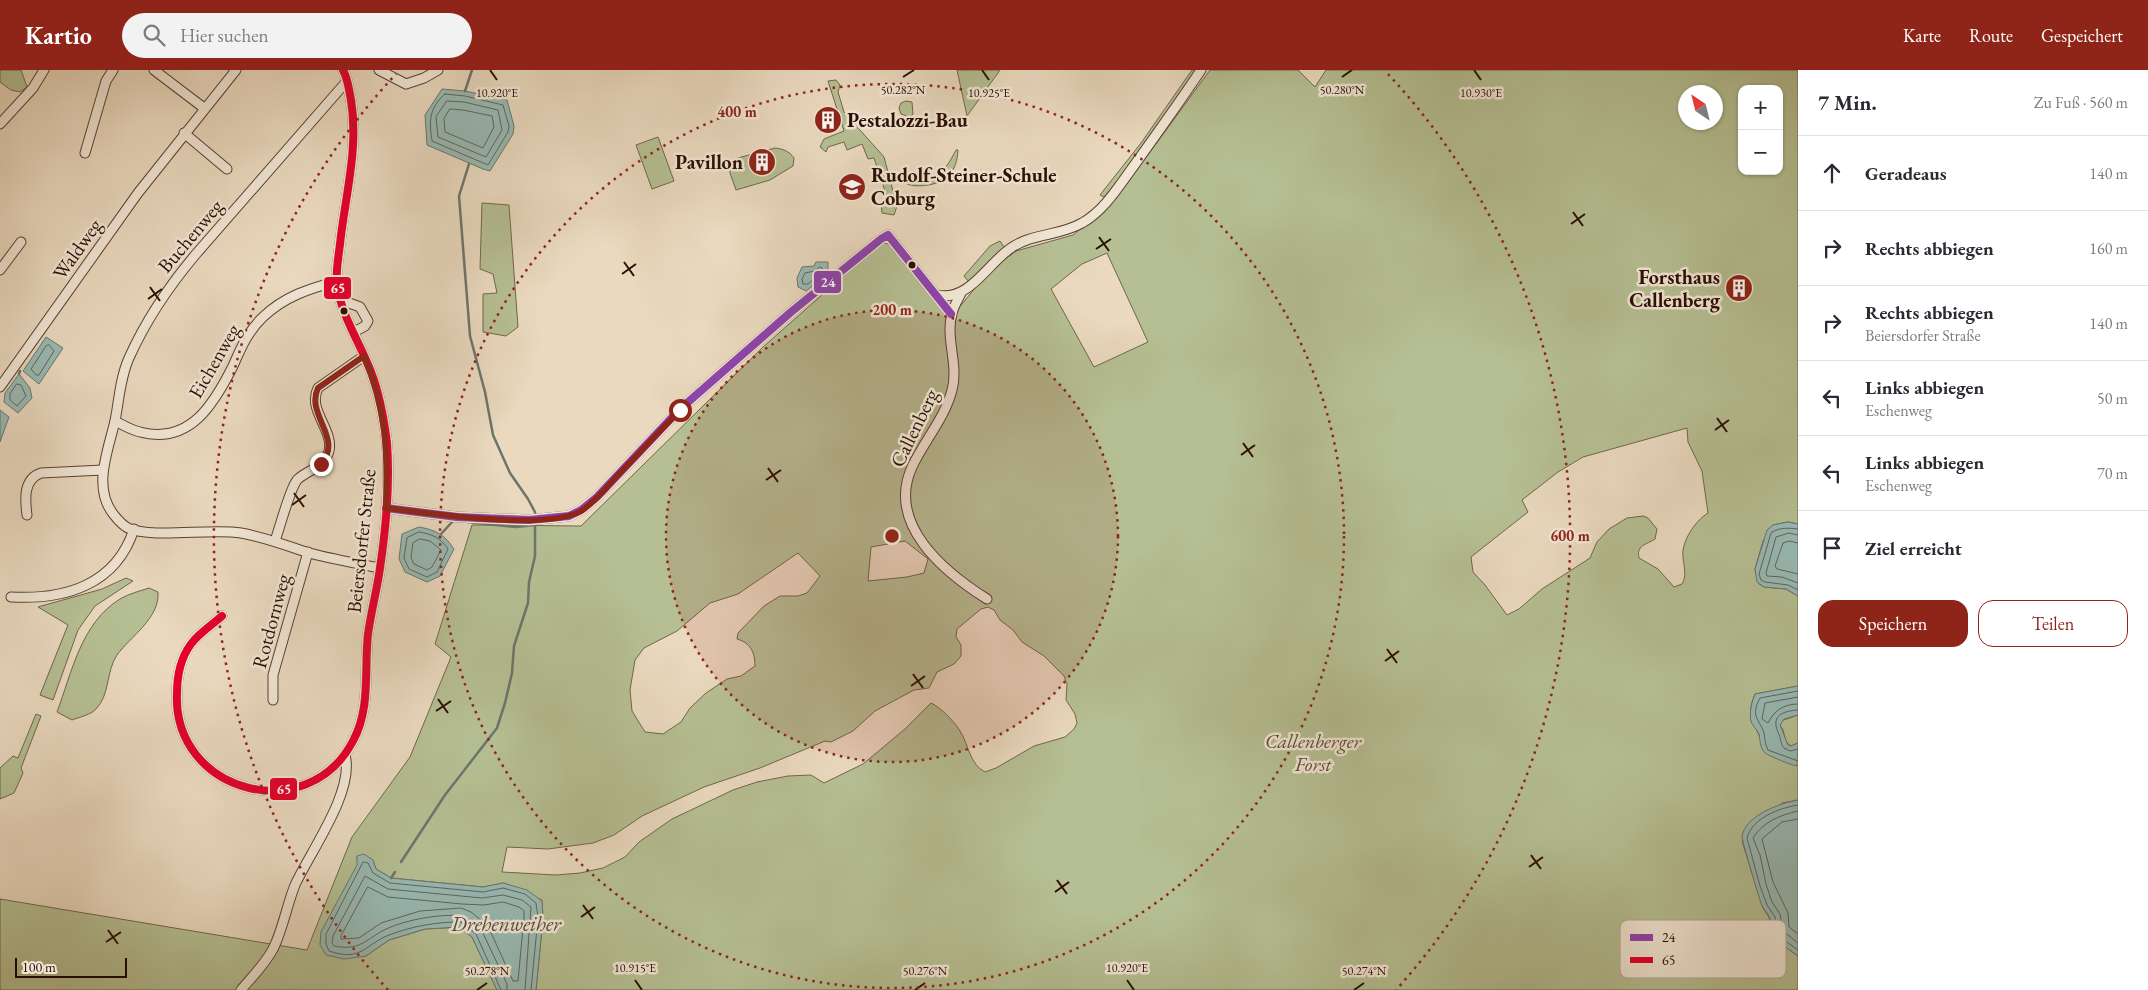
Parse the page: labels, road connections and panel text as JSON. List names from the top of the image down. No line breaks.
{"streets":{"street":["Buchenweg","Waldweg","Eichenweg","Callenberg","Beiersdorfer Straße","Rotdornweg"]},"crossings":[["Buchenweg","Eichenweg"],["Buchenweg","Beiersdorfer Straße"],["Buchenweg","Rotdornweg"],["Eichenweg","Beiersdorfer Straße"]],"water":["Drehenweiher"],"parks":["Callenberger Forst"],"places":{"building":["Pestalozzi-Bau","Pavillon","Forsthaus Callenberg"],"school or university":["Rudolf-Steiner-Schule Coburg"]},"lines":["transit line 65","transit line 24"],"legend":["24","65"],"scale_bar":"100 m","north":"top left","page":{"header":"Kartio","search":"Hier suchen","nav":["Karte","Route","Gespeichert"],"heading":["7 Min.","Zu Fuß · 560 m"],"map_buttons":["+","−"],"list":[["Geradeaus","140 m"],["Rechts abbiegen","160 m"],["Rechts abbiegen","Beiersdorfer Straße","140 m"],["Links abbiegen","Eschenweg","50 m"],["Links abbiegen","Eschenweg","70 m"],"Ziel erreicht"],"buttons":["Speichern","Teilen"],"scale":"100 m"},"coordinates":["50.282°N","50.280°N","10.920°E","10.925°E","10.930°E","10.915°E","50.278°N","50.276°N","50.274°N"],"rings":["400 m","200 m","600 m"]}
